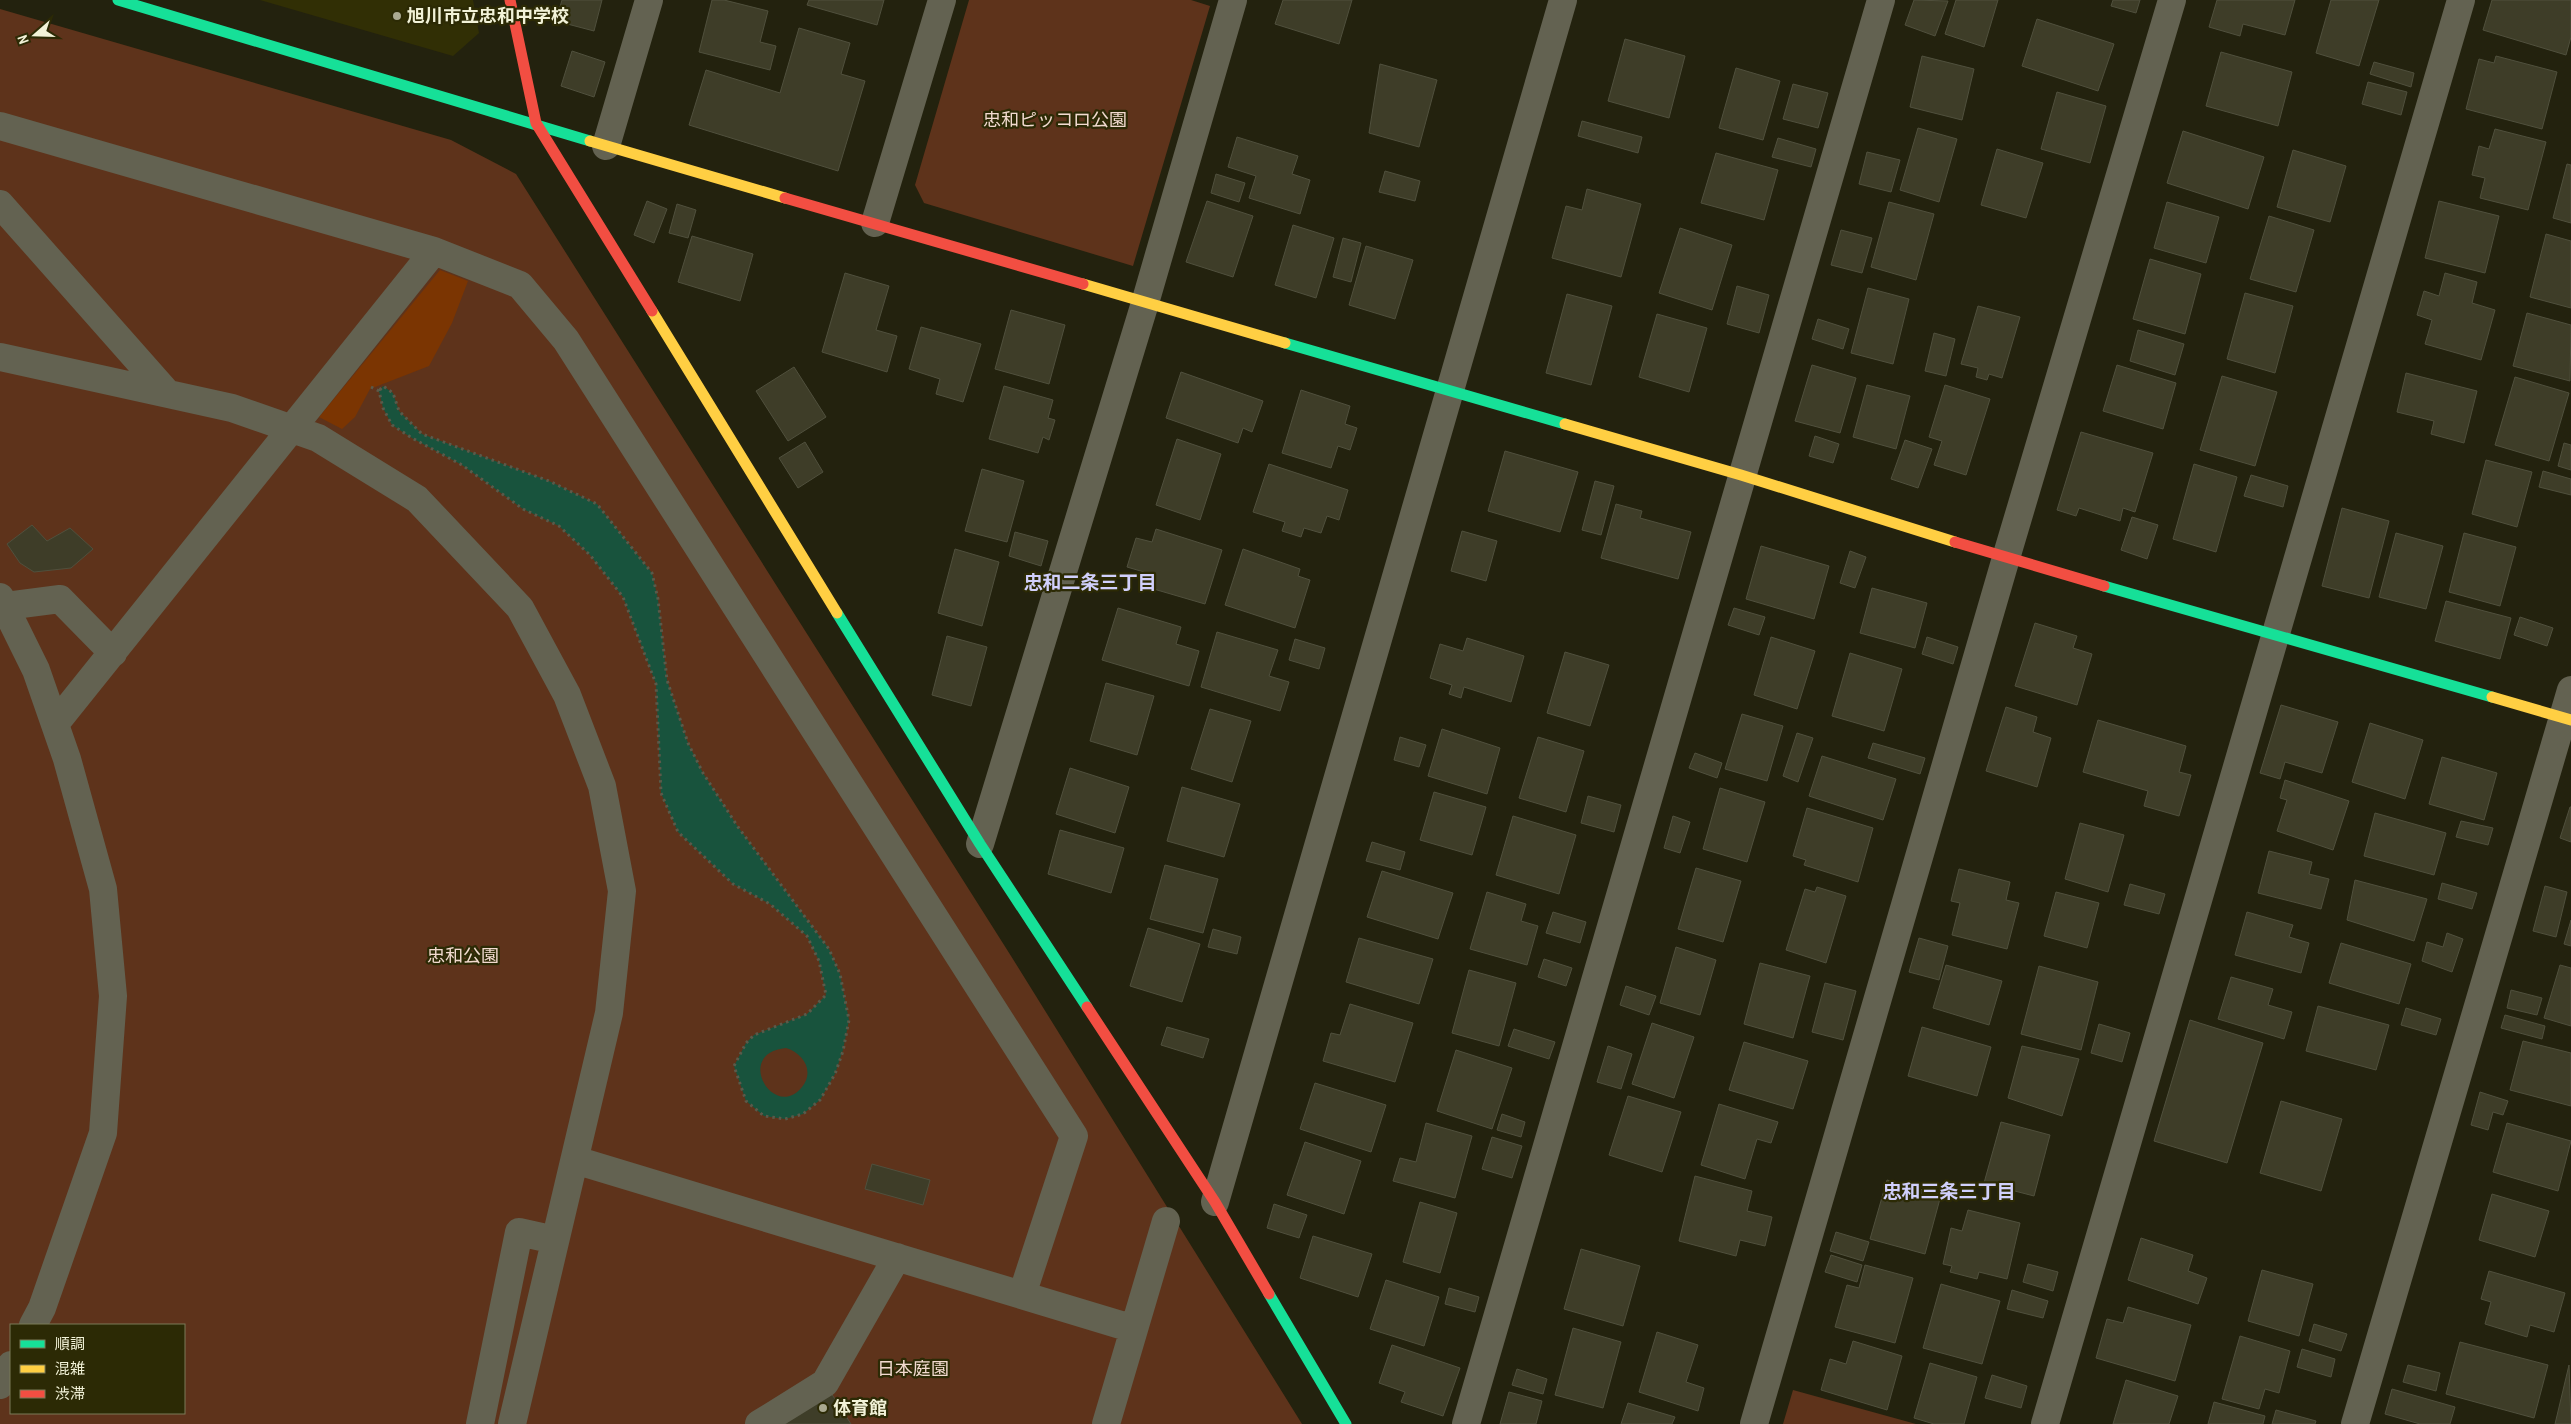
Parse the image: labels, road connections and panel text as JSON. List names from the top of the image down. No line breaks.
{"districts":["忠和二条三丁目","忠和三条三丁目"],"parks":["忠和ピッコロ公園","忠和公園","日本庭園"],"places":["旭川市立忠和中学校","体育館"],"legend":["順調","混雑","渋滞"],"north":"left"}
